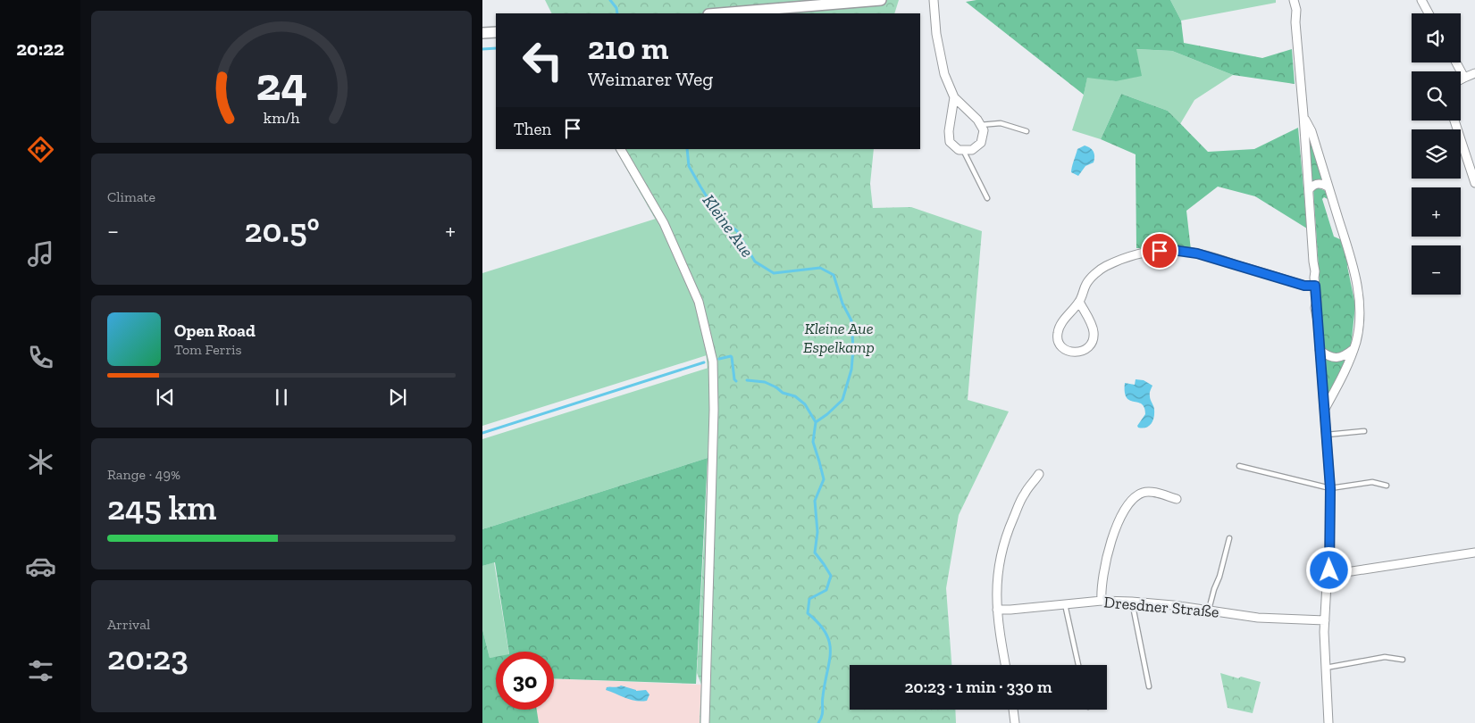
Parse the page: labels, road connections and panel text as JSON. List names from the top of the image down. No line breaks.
{"streets":{"street":["Dresdner Straße"]},"water":["Kleine Aue"],"parks":["Kleine Aue Espelkamp"],"page":{"tabs":"20:22","map_buttons":["+","−"],"turn":["210 m","Weimarer Weg"],"then":"Then","tile":["Climate",["Range · 49%","245 km"],["Arrival","20:23"]],"heat":["−","20.5°","+"],"song":["Open Road","Tom Ferris"],"limit":"30","trip":"20:23 · 1 min · 330 m","gauge":["24","km/h"]}}
